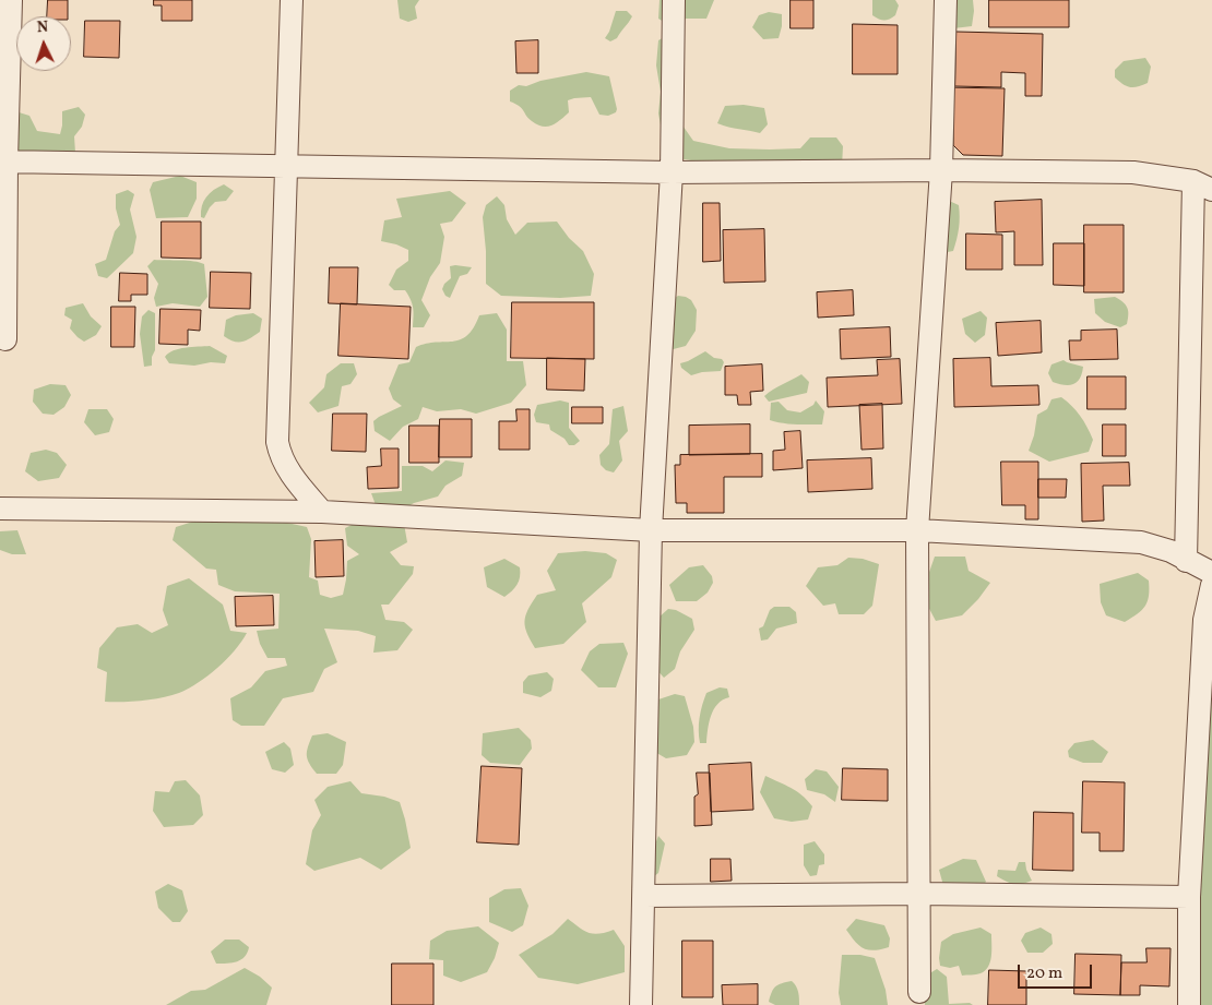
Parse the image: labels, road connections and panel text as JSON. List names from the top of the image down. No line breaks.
{"scale_bar":"20 m","north":"top"}
